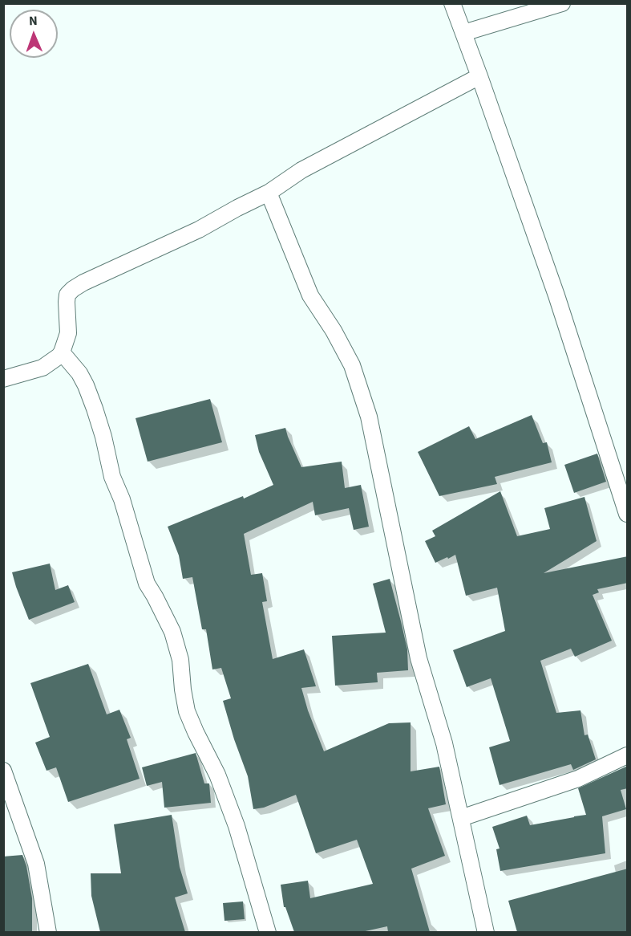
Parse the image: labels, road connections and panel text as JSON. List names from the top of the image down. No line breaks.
{"north":"top"}
